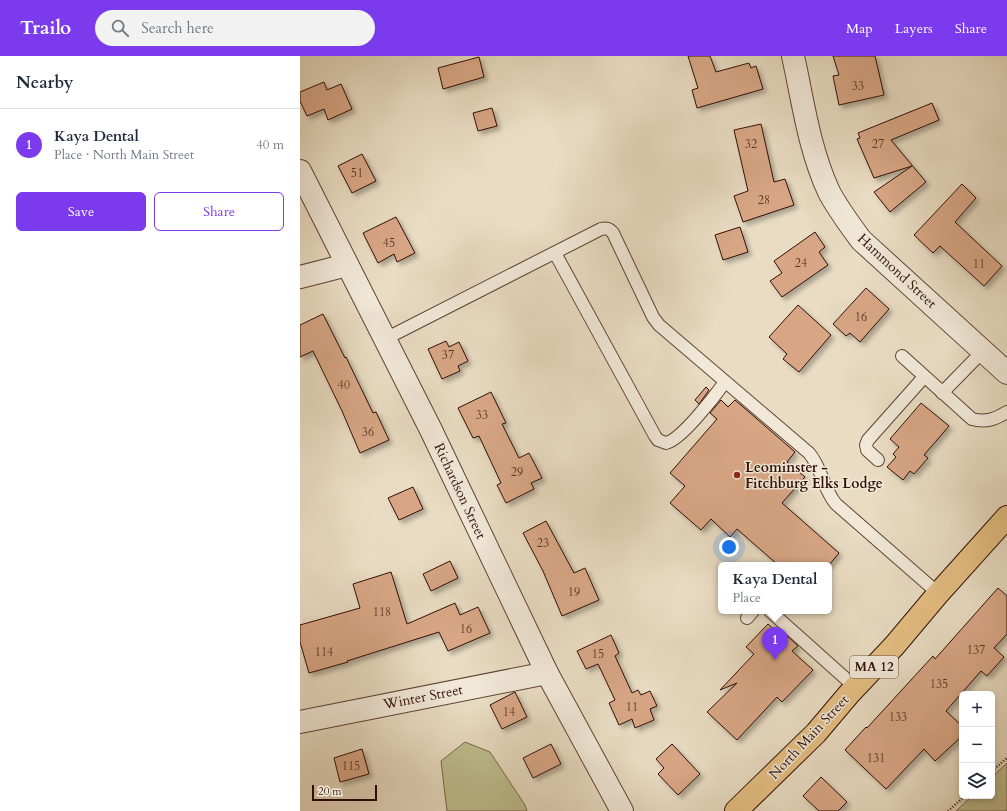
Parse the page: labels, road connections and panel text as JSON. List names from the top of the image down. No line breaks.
{"streets":{"main road":["MA 12","North Main Street"],"street":["Hammond Street","Richardson Street","Winter Street"]},"crossings":[["Richardson Street","Winter Street"]],"places":["Leominster - Fitchburg Elks Lodge"],"house_numbers":["33","32","27","51","28","45","24","11","16","37","40","33","36","29","23","19","118","16","137","114","15","135","11","14","133","131","115"],"scale_bar":"20 m","page":{"header":"Trailo","search":"Search here","nav":["Map","Layers","Share"],"heading":"Nearby","list":[{"mark":"1","name":"Kaya Dental","note":"Place · North Main Street","value":"40 m"}],"buttons":["Save","Share"],"popup":["Kaya Dental","Place"],"pins":"1","map_buttons":["+","−"],"scale":"20 m"}}
